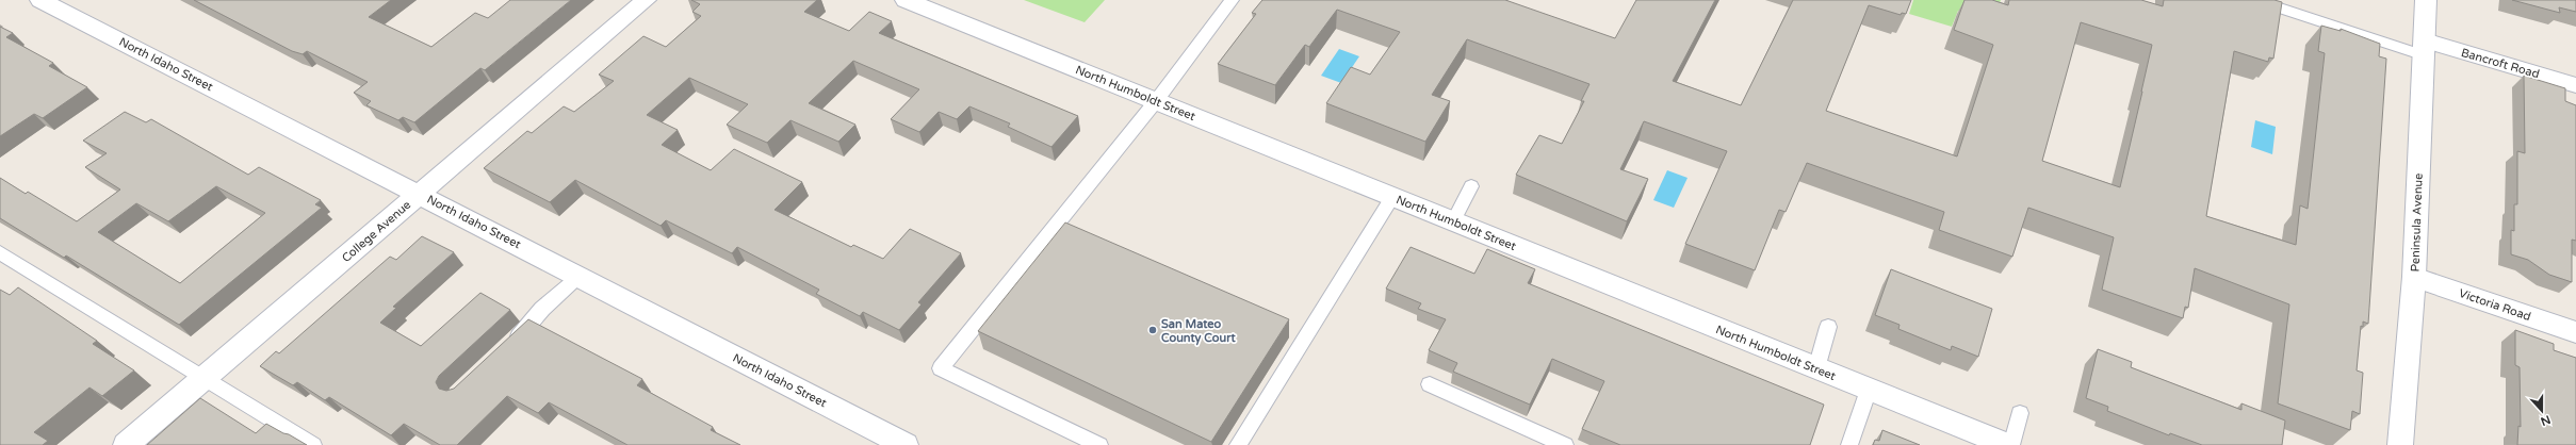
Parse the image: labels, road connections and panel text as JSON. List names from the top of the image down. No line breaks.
{"streets":{"street":["Bancroft Road","North Idaho Street","North Humboldt Street","Peninsula Avenue","College Avenue","Victoria Road"]},"crossings":[["Bancroft Road","Peninsula Avenue"],["North Idaho Street","College Avenue"],["Peninsula Avenue","Victoria Road"]],"places":["San Mateo County Court"],"north":"bottom"}
